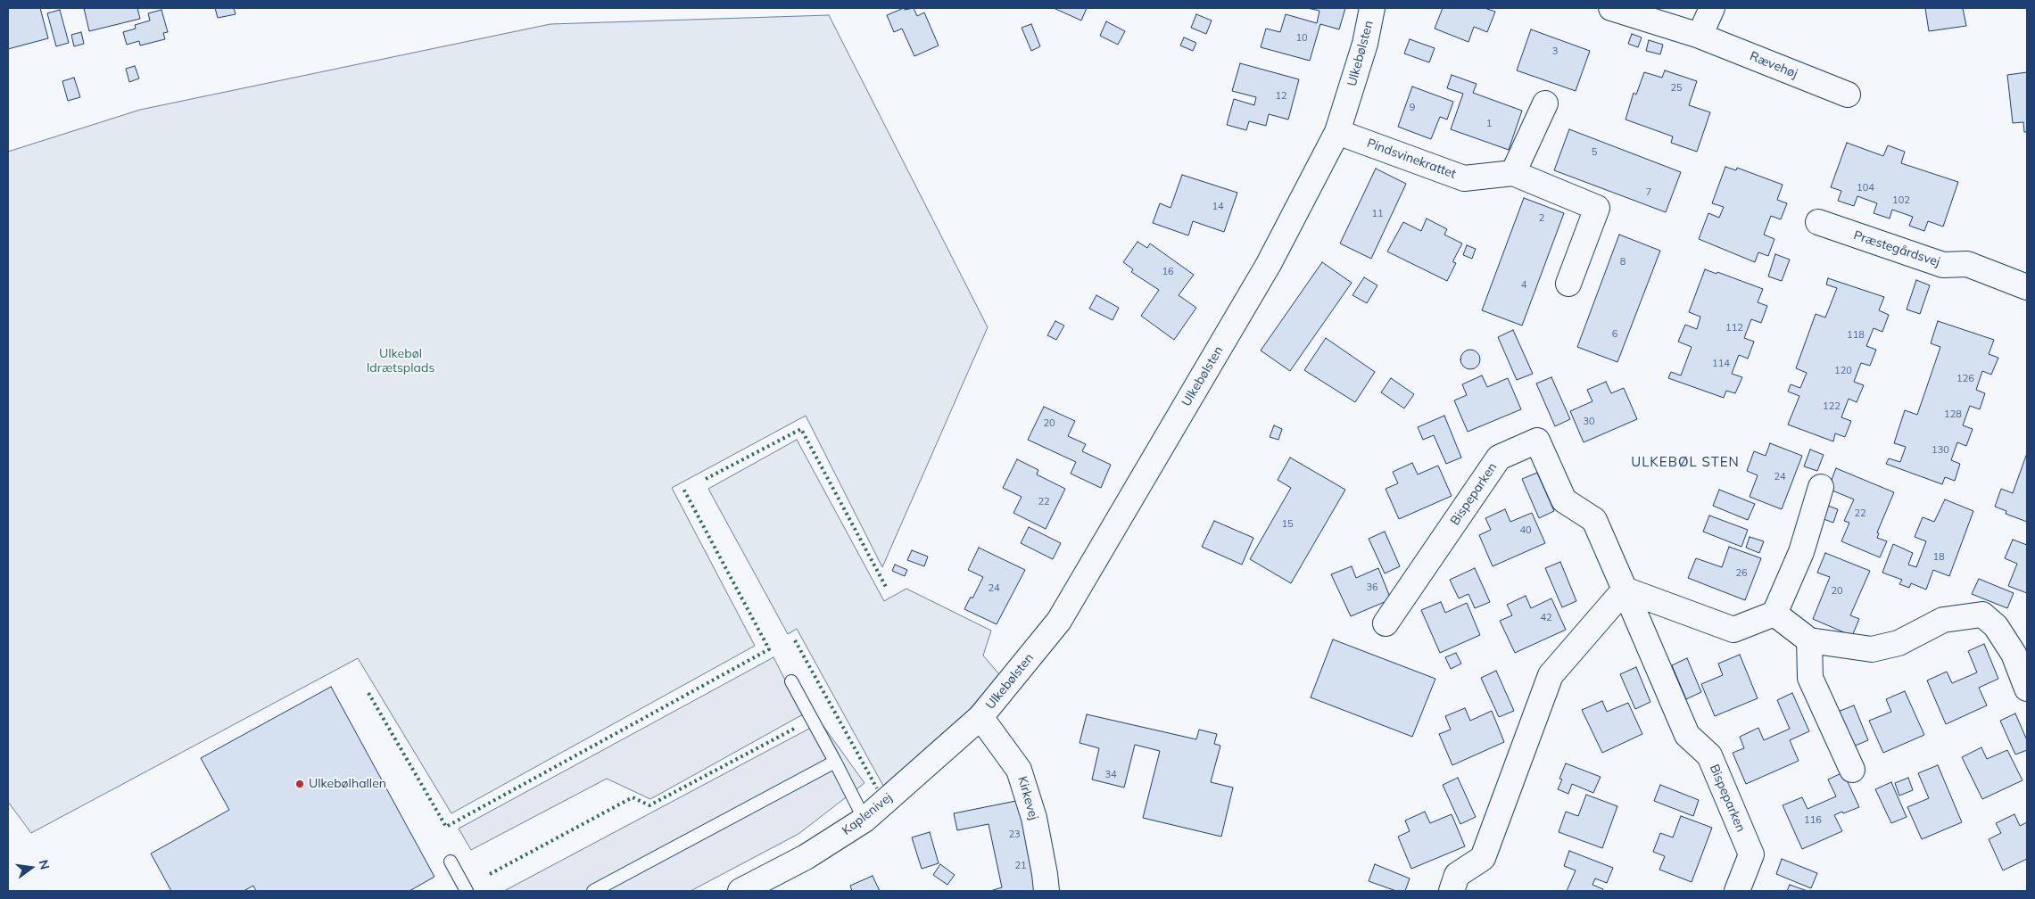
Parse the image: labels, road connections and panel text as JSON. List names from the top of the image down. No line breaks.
{"streets":{"street":["Ulkebølsten","Rævehøj","Pindsvinekrattet","Præstegårdsvej","Bispeparken","Kirkevej","Kaplenivej"]},"crossings":[["Ulkebølsten","Pindsvinekrattet"],["Ulkebølsten","Kirkevej"],["Ulkebølsten","Kaplenivej"],["Kirkevej","Kaplenivej"]],"districts":["ULKEBØL STEN"],"parks":["Ulkebøl Idrætsplads"],"places":["Ulkebølhallen"],"house_numbers":["10","3","25","12","9","1","5","104","7","102","14","11","2","8","16","4","112","6","118","114","120","126","122","128","30","20","130","24","22","22","15","40","18","26","36","24","20","42","34","116","23","21"],"north":"right"}
